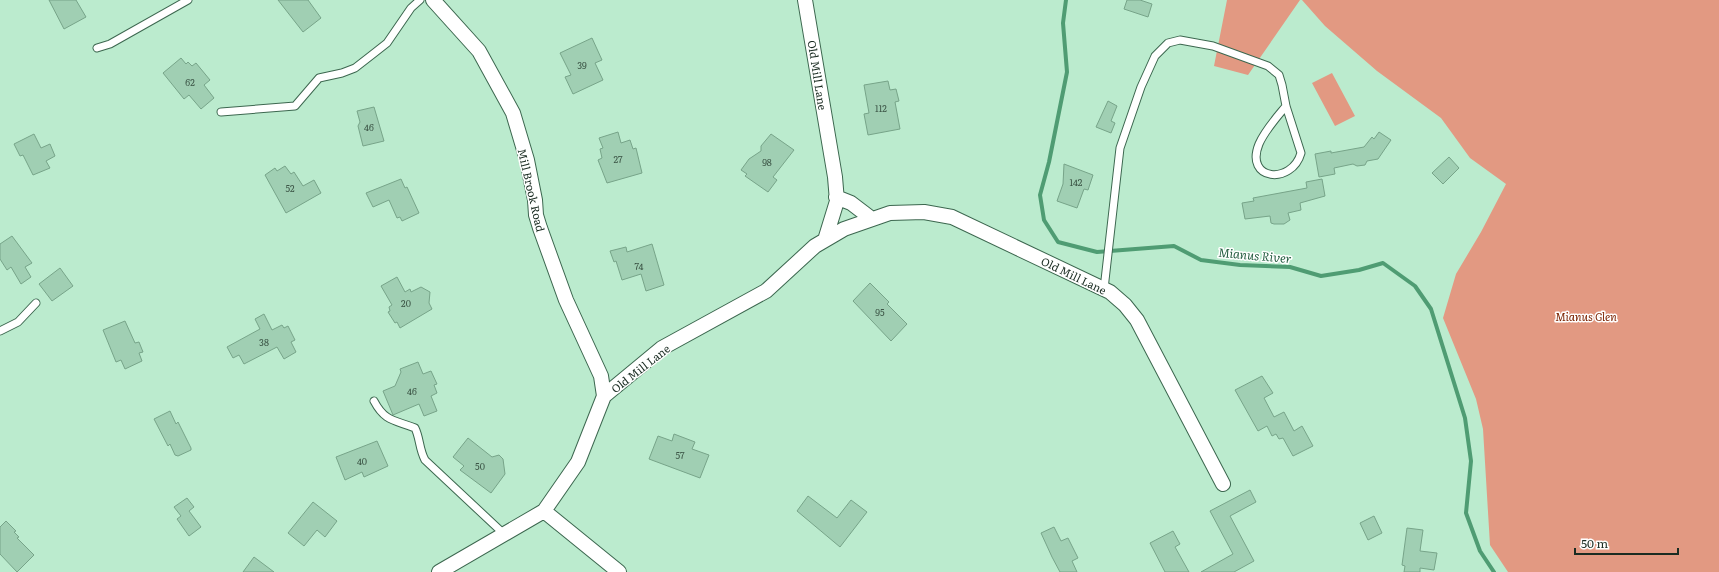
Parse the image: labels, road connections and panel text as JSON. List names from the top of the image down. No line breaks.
{"streets":{"street":["Old Mill Lane","Mill Brook Road"]},"crossings":[["Old Mill Lane","Mill Brook Road"]],"water":["Mianus River"],"parks":["Mianus Glen"],"house_numbers":["39","62","112","46","27","98","142","52","74","20","95","38","46","57","40","50"],"scale_bar":"50 m"}
